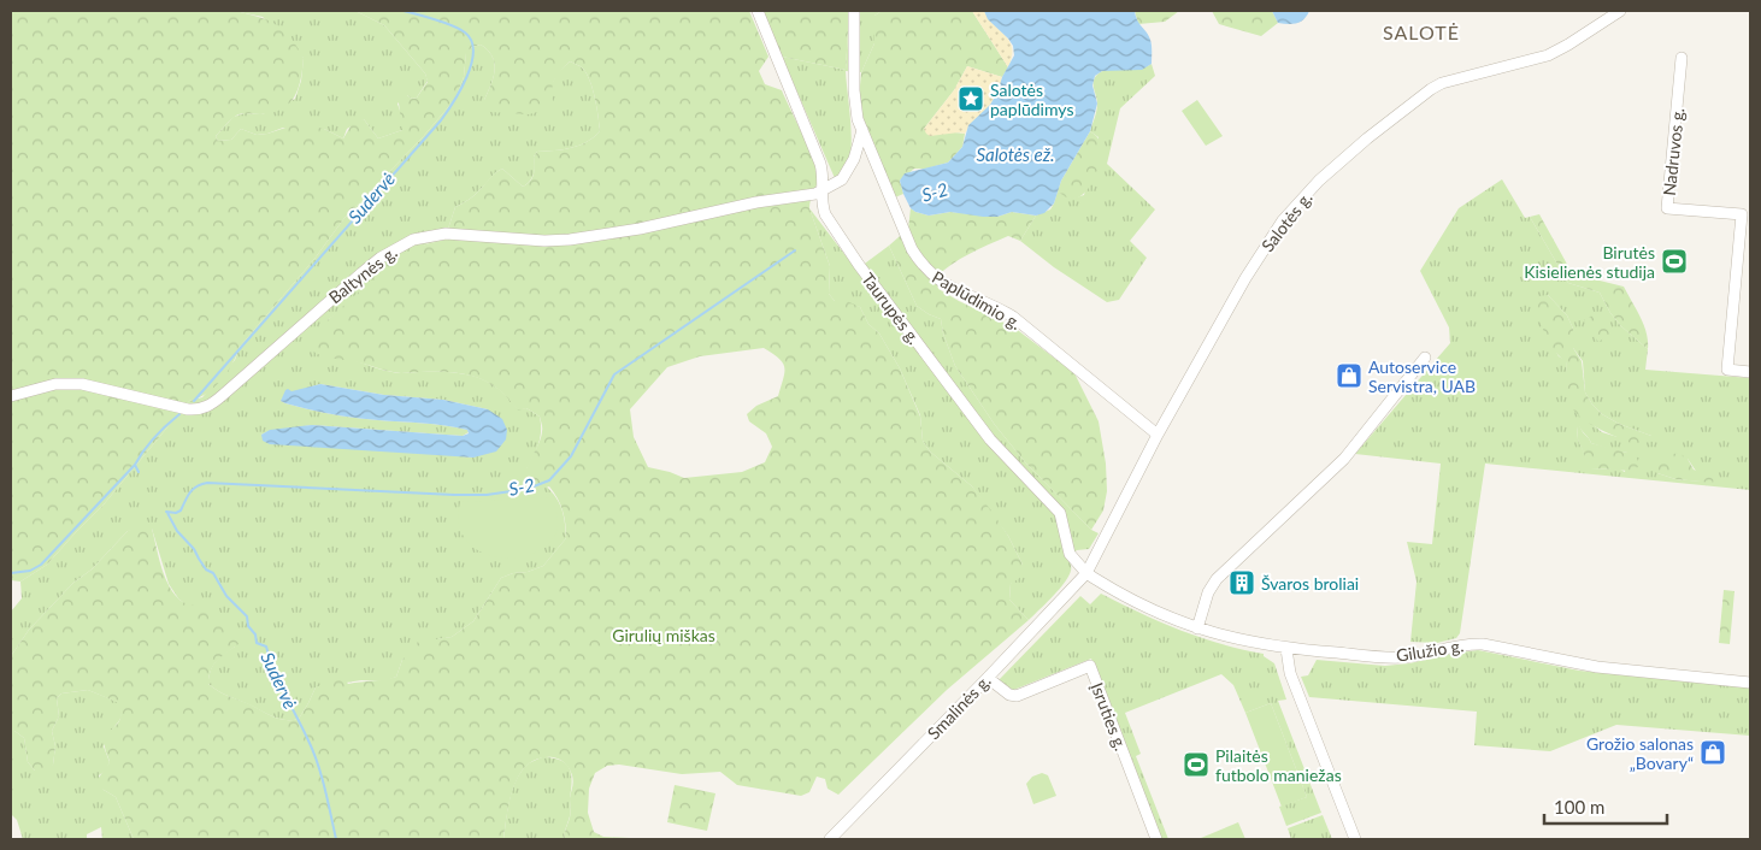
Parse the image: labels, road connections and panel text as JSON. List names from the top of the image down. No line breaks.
{"streets":{"street":["Nadruvos g.","Salotės g.","Baltynės g.","Paplūdimio g.","Taurupės g.","Gilužio g.","Smalinės g.","Įsruties g."]},"crossings":[["Salotės g.","Paplūdimio g."],["Salotės g.","Taurupės g."],["Salotės g.","Gilužio g."],["Salotės g.","Smalinės g."],["Baltynės g.","Taurupės g."],["Taurupės g.","Gilužio g."],["Taurupės g.","Smalinės g."],["Gilužio g.","Smalinės g."],["Smalinės g.","Įsruties g."]],"districts":["SALOTĖ"],"water":["Salotės ež.","S-2","Sudervė"],"parks":["Girulių miškas"],"places":{"place":["Salotės paplūdimys"],"sports":["Birutės Kisielienės studija","Pilaitės futbolo maniežas"],"shop":["Autoservice Servistra, UAB","Grožio salonas „Bovary“"],"building":["Švaros broliai"]},"scale_bar":"100 m"}
